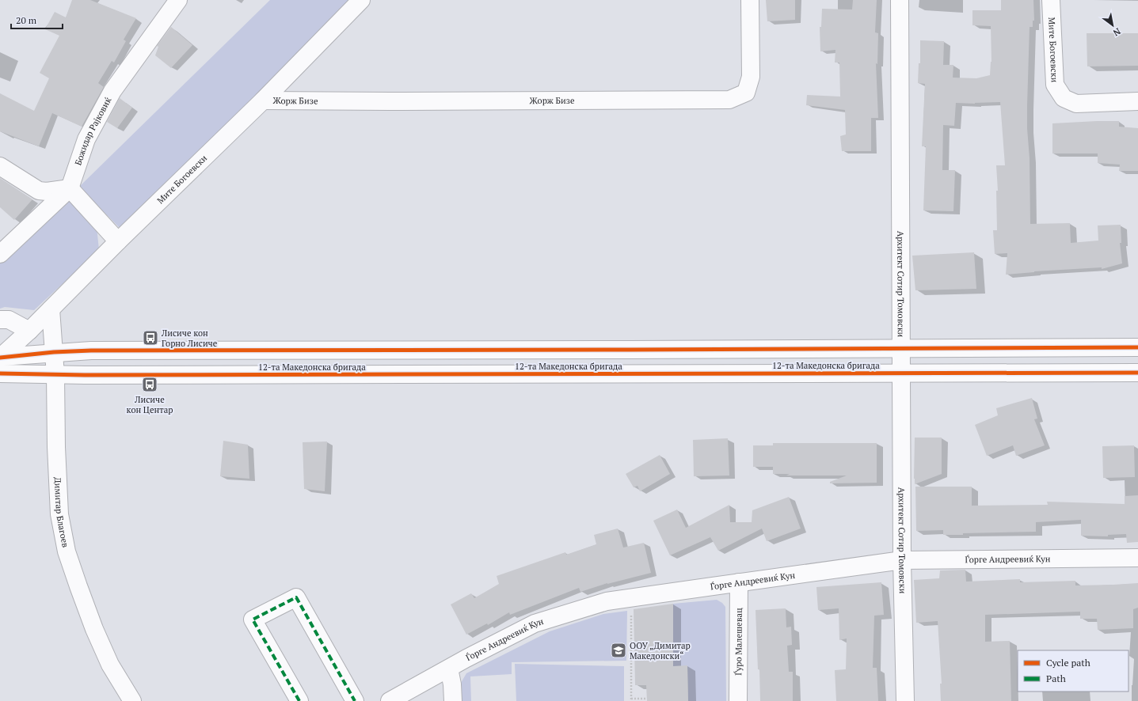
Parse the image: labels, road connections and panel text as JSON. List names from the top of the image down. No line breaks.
{"streets":{"street":["Мите Богоевски","Жорж Бизе","Божидар Рајковиќ","Архитект Сотир Томовски","12-та Македонска бригада","Димитар Благоев","Ѓорге Андреевиќ Кун","Ѓуро Малешевац"]},"crossings":[["Мите Богоевски","Жорж Бизе"],["Мите Богоевски","12-та Македонска бригада"],["Мите Богоевски","Димитар Благоев"],["Архитект Сотир Томовски","12-та Македонска бригада"],["Архитект Сотир Томовски","Ѓорге Андреевиќ Кун"],["12-та Македонска бригада","Димитар Благоев"],["Ѓорге Андреевиќ Кун","Ѓуро Малешевац"]],"places":{"bus stop":["Лисиче кон Горно Лисиче","Лисиче кон Центар"],"school or university":["ООУ „Димитар Македонски“"]},"legend":["Cycle path","Path"],"scale_bar":"20 m","north":"bottom right"}
